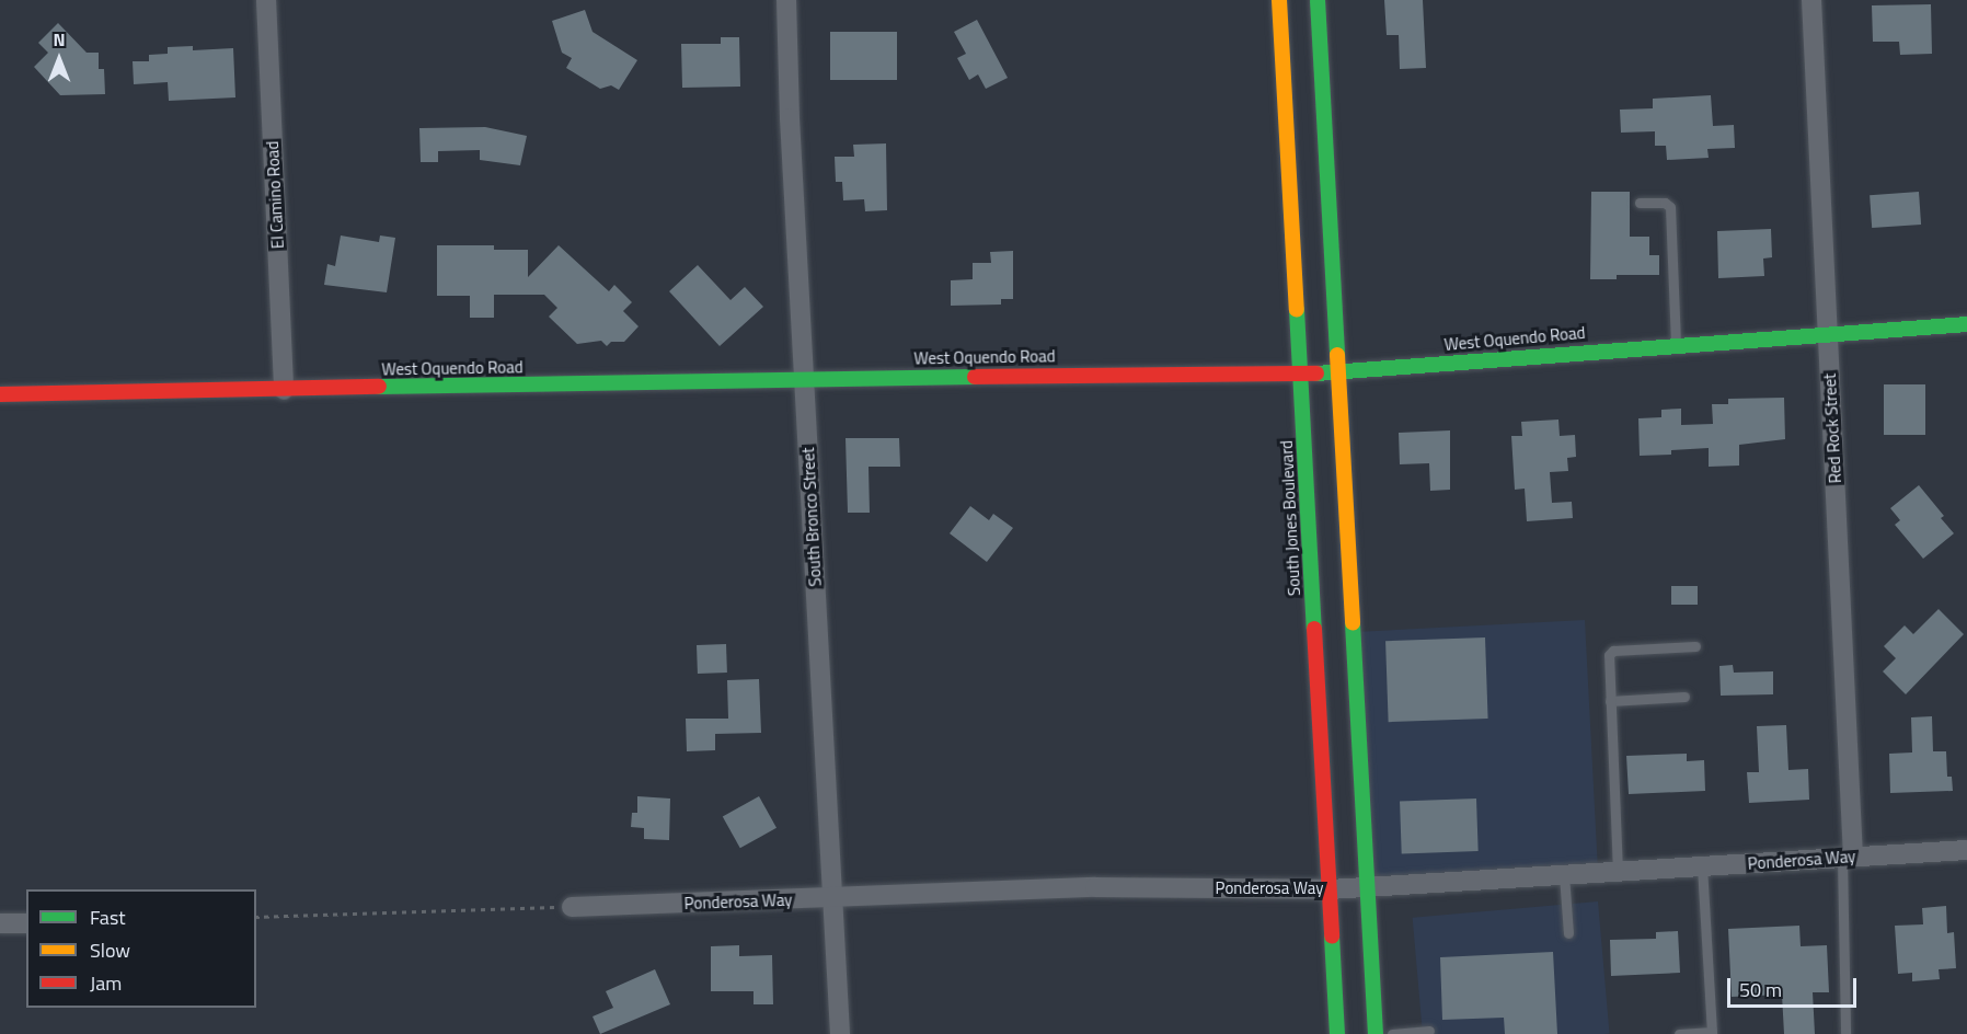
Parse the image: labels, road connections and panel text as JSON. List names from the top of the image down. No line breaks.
{"streets":{"main road":["West Oquendo Road","South Jones Boulevard"],"street":["El Camino Road","Red Rock Street","South Bronco Street","Ponderosa Way"]},"crossings":[["El Camino Road","West Oquendo Road"],["West Oquendo Road","Red Rock Street"],["West Oquendo Road","South Bronco Street"],["West Oquendo Road","South Jones Boulevard"],["Red Rock Street","Ponderosa Way"],["South Bronco Street","Ponderosa Way"],["South Jones Boulevard","Ponderosa Way"]],"legend":["Fast","Slow","Jam"],"scale_bar":"50 m","north":"top"}
